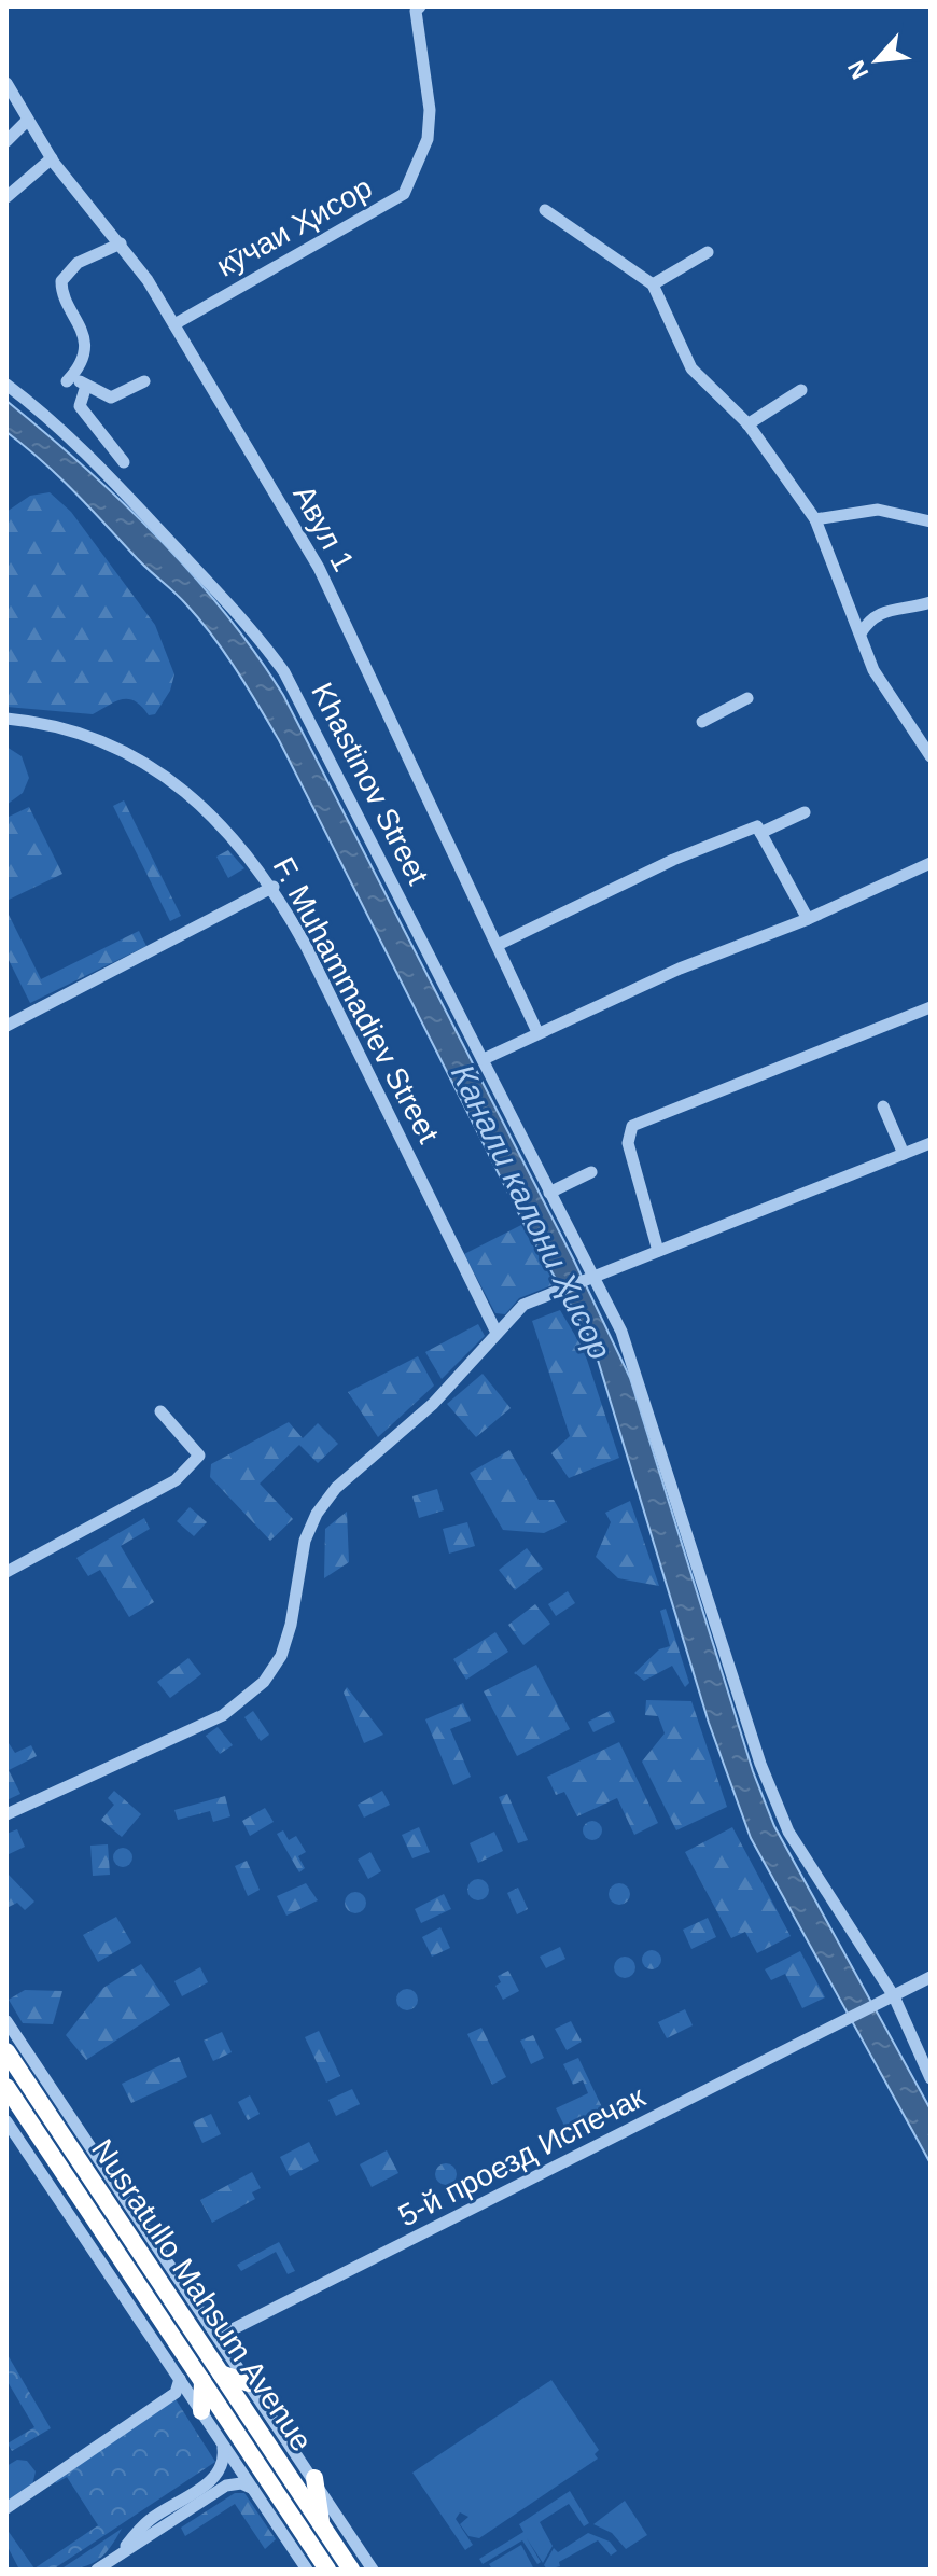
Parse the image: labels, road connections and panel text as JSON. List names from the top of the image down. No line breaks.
{"streets":{"highway":["Nusratullo Mahsum Avenue"],"street":["кӯчаи Ҳисор","Авул 1","Khastinov Street","F. Muhammadiev Street","5-й проезд Испечак"]},"crossings":[["кӯчаи Ҳисор","Авул 1"],["Khastinov Street","5-й проезд Испечак"]],"water":["Канали калони Ҳисор"],"north":"bottom left"}
